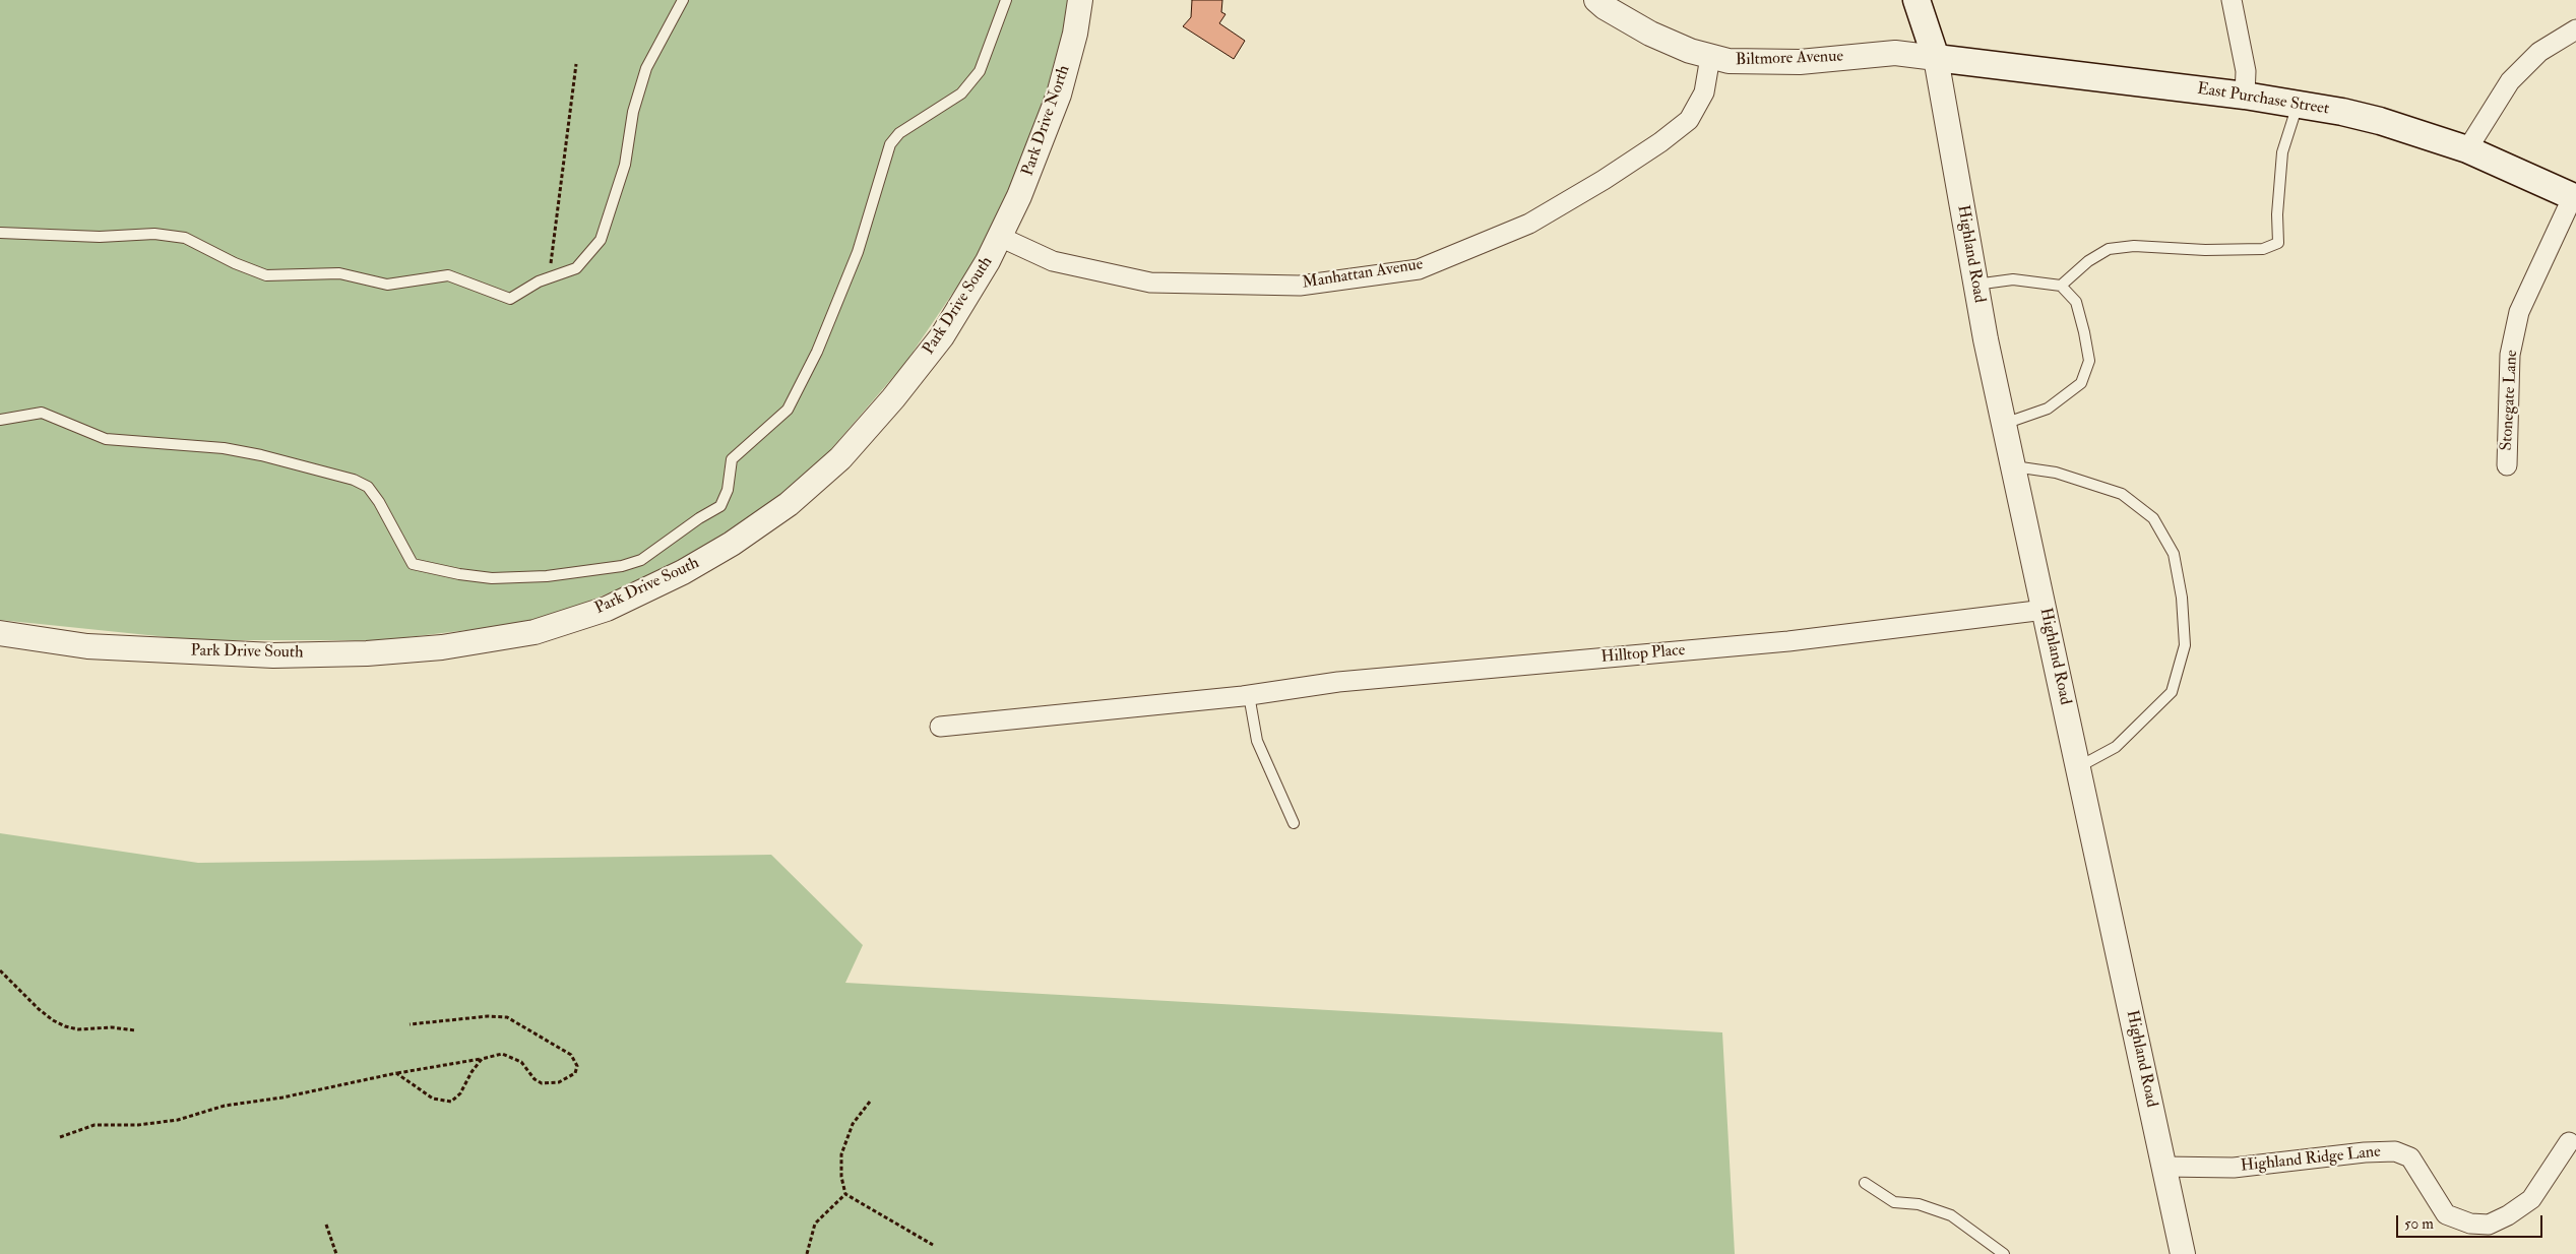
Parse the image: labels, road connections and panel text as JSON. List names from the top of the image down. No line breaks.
{"streets":{"main road":["East Purchase Street"],"street":["Biltmore Avenue","Park Drive North","Highland Road","Manhattan Avenue","Park Drive South","Stonegate Lane","Hilltop Place","Highland Ridge Lane"]},"crossings":[["Biltmore Avenue","East Purchase Street"],["Biltmore Avenue","Highland Road"],["Biltmore Avenue","Manhattan Avenue"],["East Purchase Street","Highland Road"],["East Purchase Street","Stonegate Lane"],["Park Drive North","Manhattan Avenue"],["Park Drive North","Park Drive South"],["Highland Road","Hilltop Place"],["Highland Road","Highland Ridge Lane"],["Manhattan Avenue","Park Drive South"]],"scale_bar":"50 m"}
